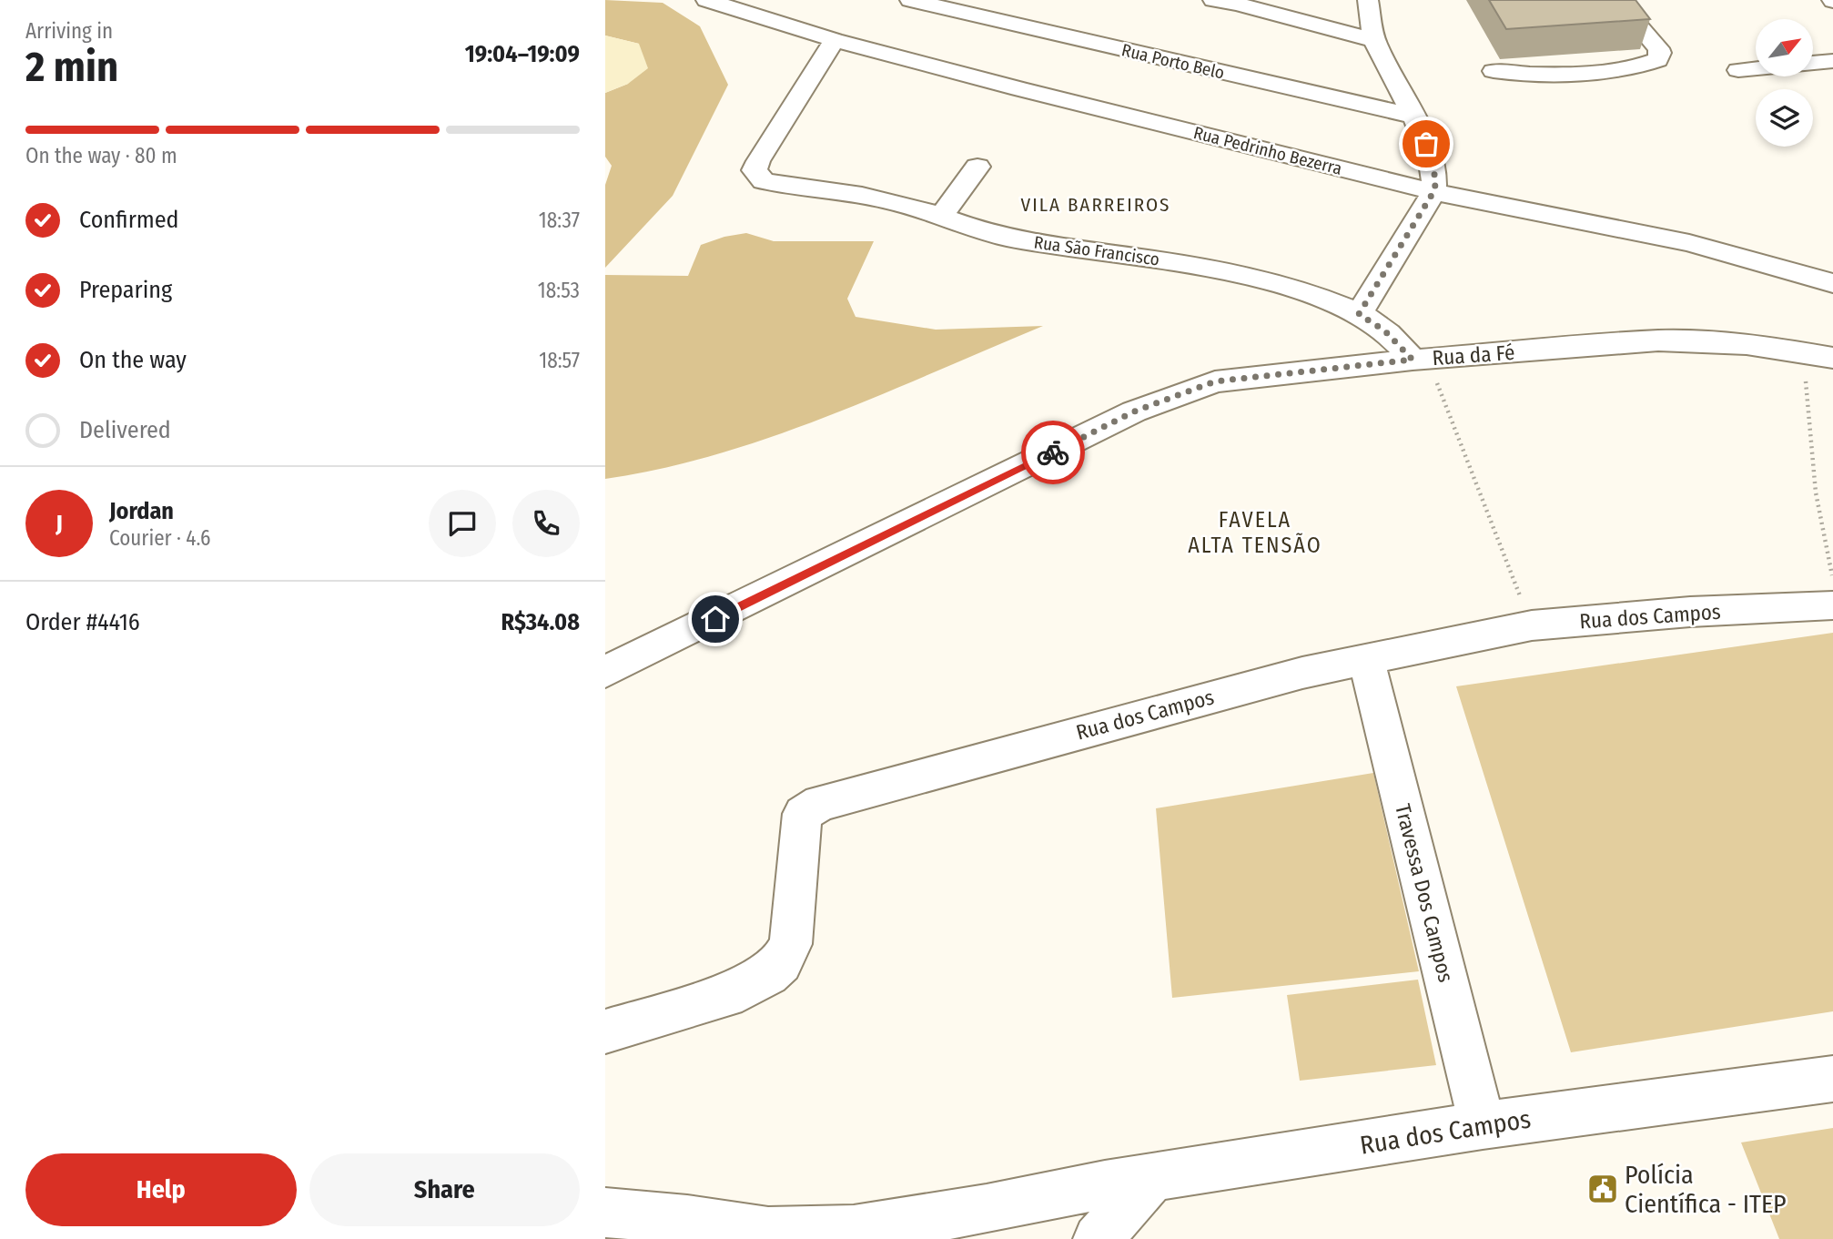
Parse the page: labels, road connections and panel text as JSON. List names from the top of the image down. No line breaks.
{"streets":{"street":["Rua Porto Belo","Rua Pedrinho Bezerra","Rua São Francisco","Rua da Fé","Rua dos Campos","Travessa Dos Campos"]},"crossings":[["Rua Pedrinho Bezerra","Rua São Francisco"],["Rua São Francisco","Rua da Fé"],["Rua dos Campos","Travessa Dos Campos"]],"districts":["VILA BARREIROS","FAVELA ALTA TENSÃO"],"places":{"public building":["Polícia Científica - ITEP"]},"north":"top right","page":{"heading":["2 min","Arriving in","19:04–19:09"],"panel":["Jordan","Courier · 4.6","Order #4416","R$34.08"],"bar":"On the way · 80 m","list":[["Confirmed","18:37"],["Preparing","18:53"],["On the way","18:57"],"Delivered"],"round":"J","buttons":["Help","Share"]}}
